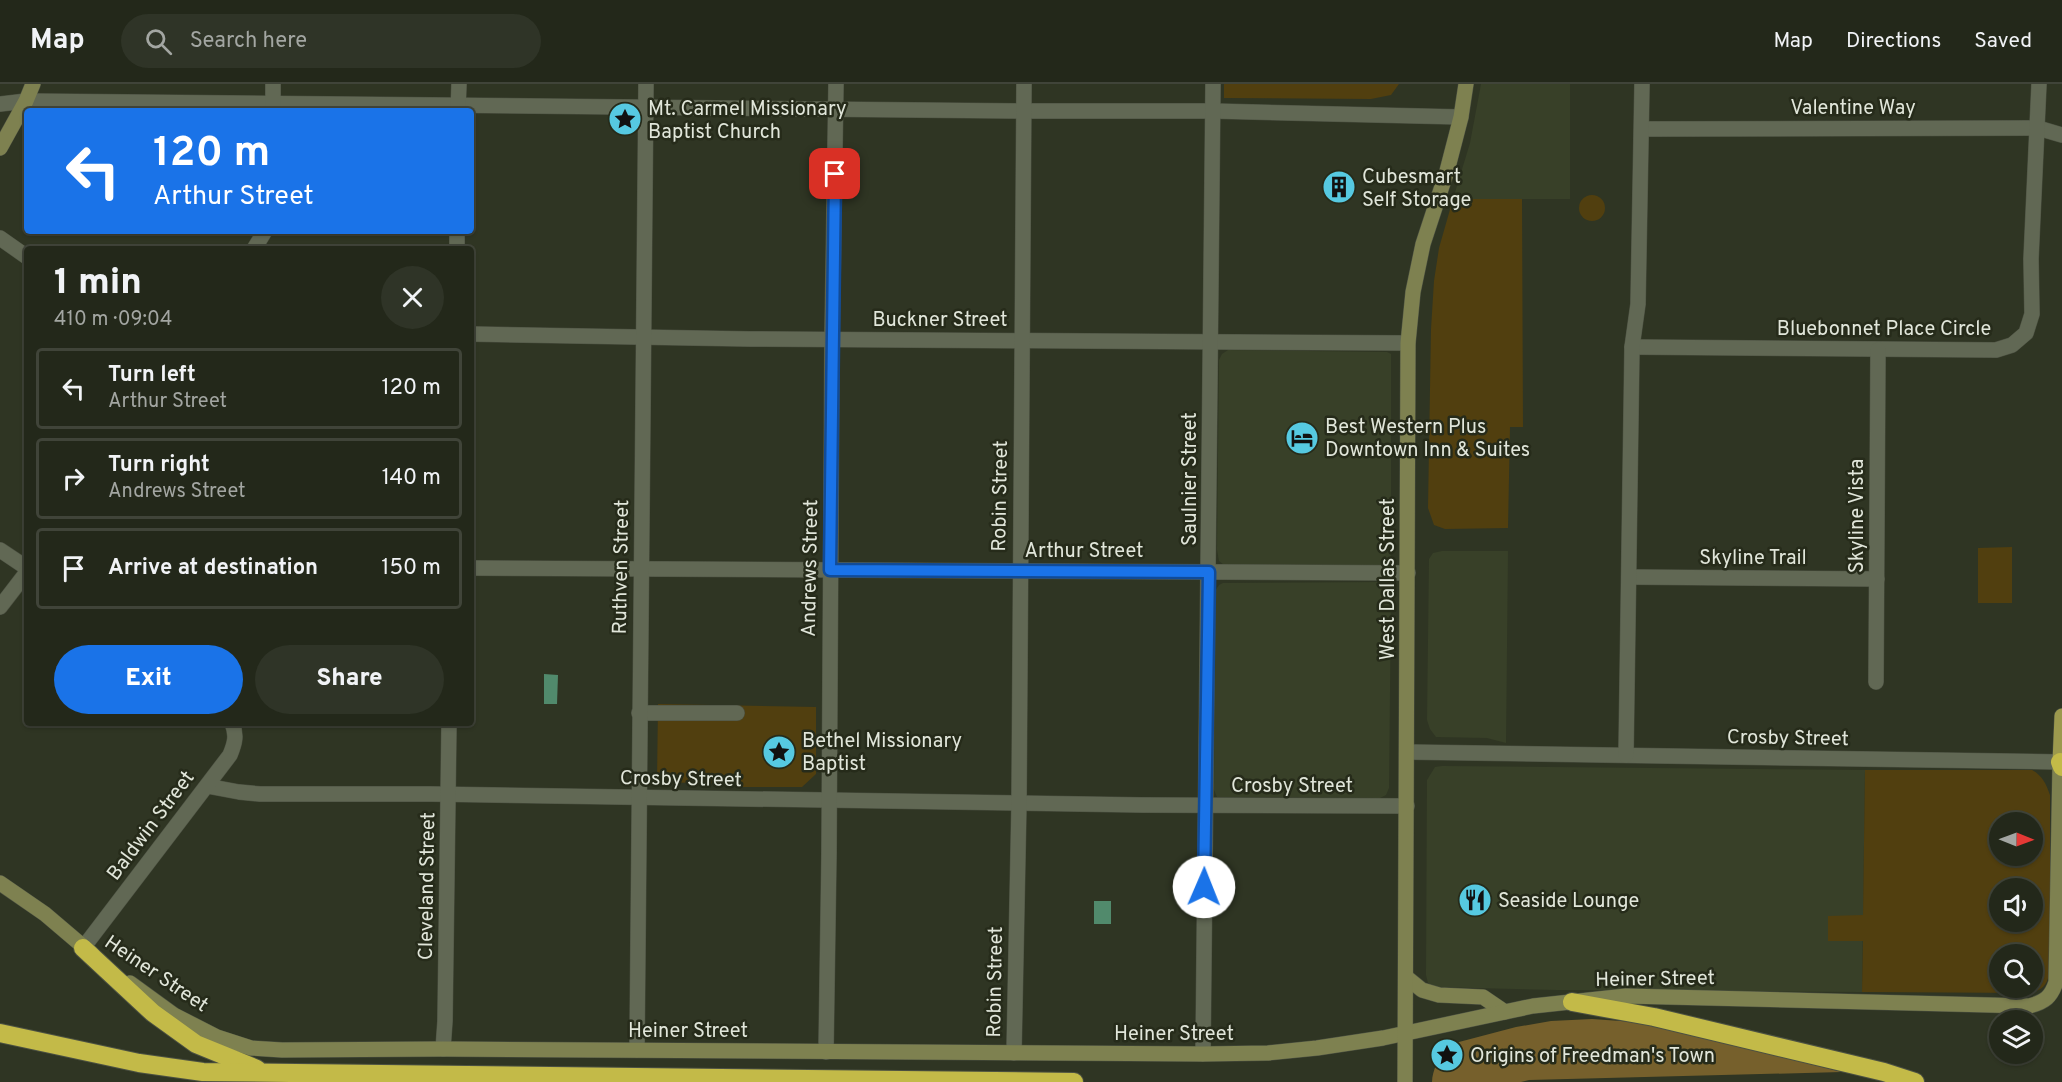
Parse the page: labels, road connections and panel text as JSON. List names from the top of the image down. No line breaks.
{"streets":{"main road":["West Dallas Street","Heiner Street"],"street":["Valentine Way","Buckner Street","Bluebonnet Place Circle","Saulnier Street","Robin Street","Skyline Vista","Arthur Street","Skyline Trail","Ruthven Street","Andrews Street","Crosby Street","Baldwin Street","Cleveland Street"]},"crossings":[["Valentine Way","Bluebonnet Place Circle"],["Buckner Street","Saulnier Street"],["Buckner Street","Robin Street"],["Buckner Street","Ruthven Street"],["Buckner Street","Andrews Street"],["Buckner Street","West Dallas Street"],["Bluebonnet Place Circle","Skyline Vista"],["Saulnier Street","Arthur Street"],["Saulnier Street","Crosby Street"],["Saulnier Street","Heiner Street"],["Robin Street","Arthur Street"],["Robin Street","Crosby Street"],["Robin Street","Heiner Street"],["Skyline Vista","Skyline Trail"],["Arthur Street","Ruthven Street"],["Arthur Street","Andrews Street"],["Arthur Street","West Dallas Street"],["Ruthven Street","Crosby Street"],["Ruthven Street","Heiner Street"],["Andrews Street","Crosby Street"],["Andrews Street","Heiner Street"],["West Dallas Street","Crosby Street"],["West Dallas Street","Heiner Street"],["Crosby Street","Baldwin Street"],["Crosby Street","Cleveland Street"],["Crosby Street","Heiner Street"],["Baldwin Street","Heiner Street"],["Cleveland Street","Heiner Street"]],"places":{"place":["Mt. Carmel Missionary Baptist Church","Bethel Missionary Baptist","Origins of Freedman's Town"],"building":["Cubesmart Self Storage"],"hotel":["Best Western Plus Downtown Inn & Suites"],"restaurant":["Seaside Lounge"]},"north":"right","page":{"header":"Map","search":"Search here","nav":["Map","Directions","Saved"],"turn":["120 m","Arthur Street"],"heading":["1 min","410 m · 09:04"],"list":[{"name":"Turn left","note":"Arthur Street","value":"120 m"},{"name":"Turn right","note":"Andrews Street","value":"140 m"},{"name":"Arrive at destination","value":"150 m"}],"buttons":["Exit","Share"]}}
